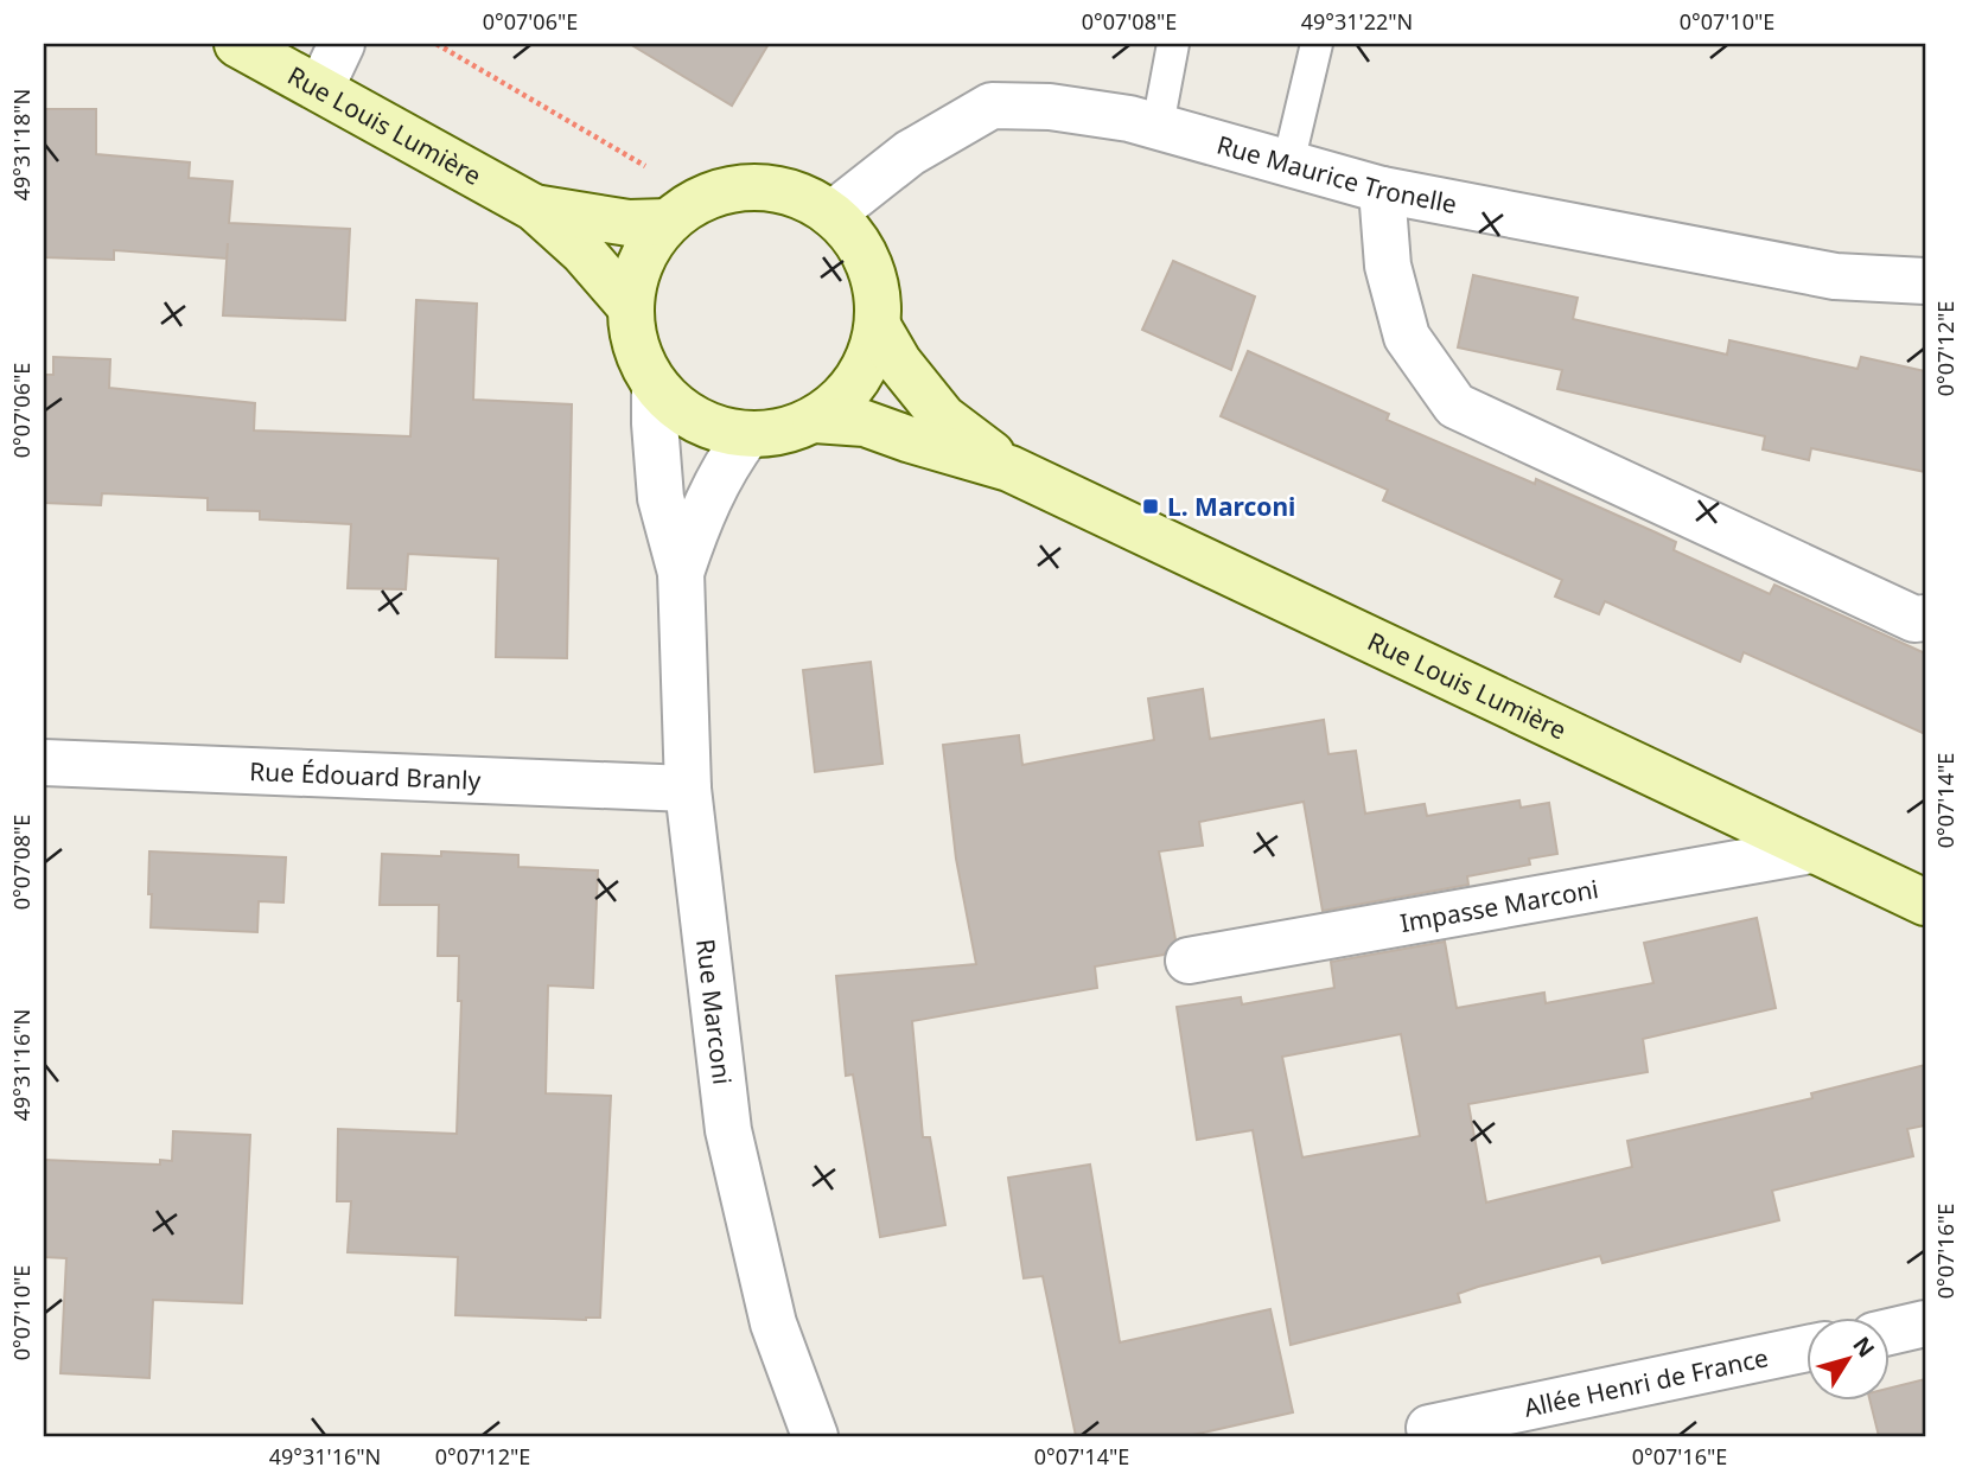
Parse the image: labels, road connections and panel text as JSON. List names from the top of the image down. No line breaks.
{"streets":{"main road":["Rue Louis Lumière"],"street":["Rue Maurice Tronelle","Rue Édouard Branly","Impasse Marconi","Rue Marconi","Allée Henri de France"]},"crossings":[["Rue Louis Lumière","Rue Maurice Tronelle"],["Rue Louis Lumière","Impasse Marconi"],["Rue Louis Lumière","Rue Marconi"],["Rue Maurice Tronelle","Rue Marconi"],["Rue Édouard Branly","Rue Marconi"]],"places":{"transit":["L. Marconi"]},"north":"top right","coordinates":["0°07'06\"E","0°07'08\"E","49°31'22\"N","0°07'10\"E","49°31'18\"N","0°07'12\"E","0°07'14\"E","49°31'16\"N","0°07'16\"E"]}
